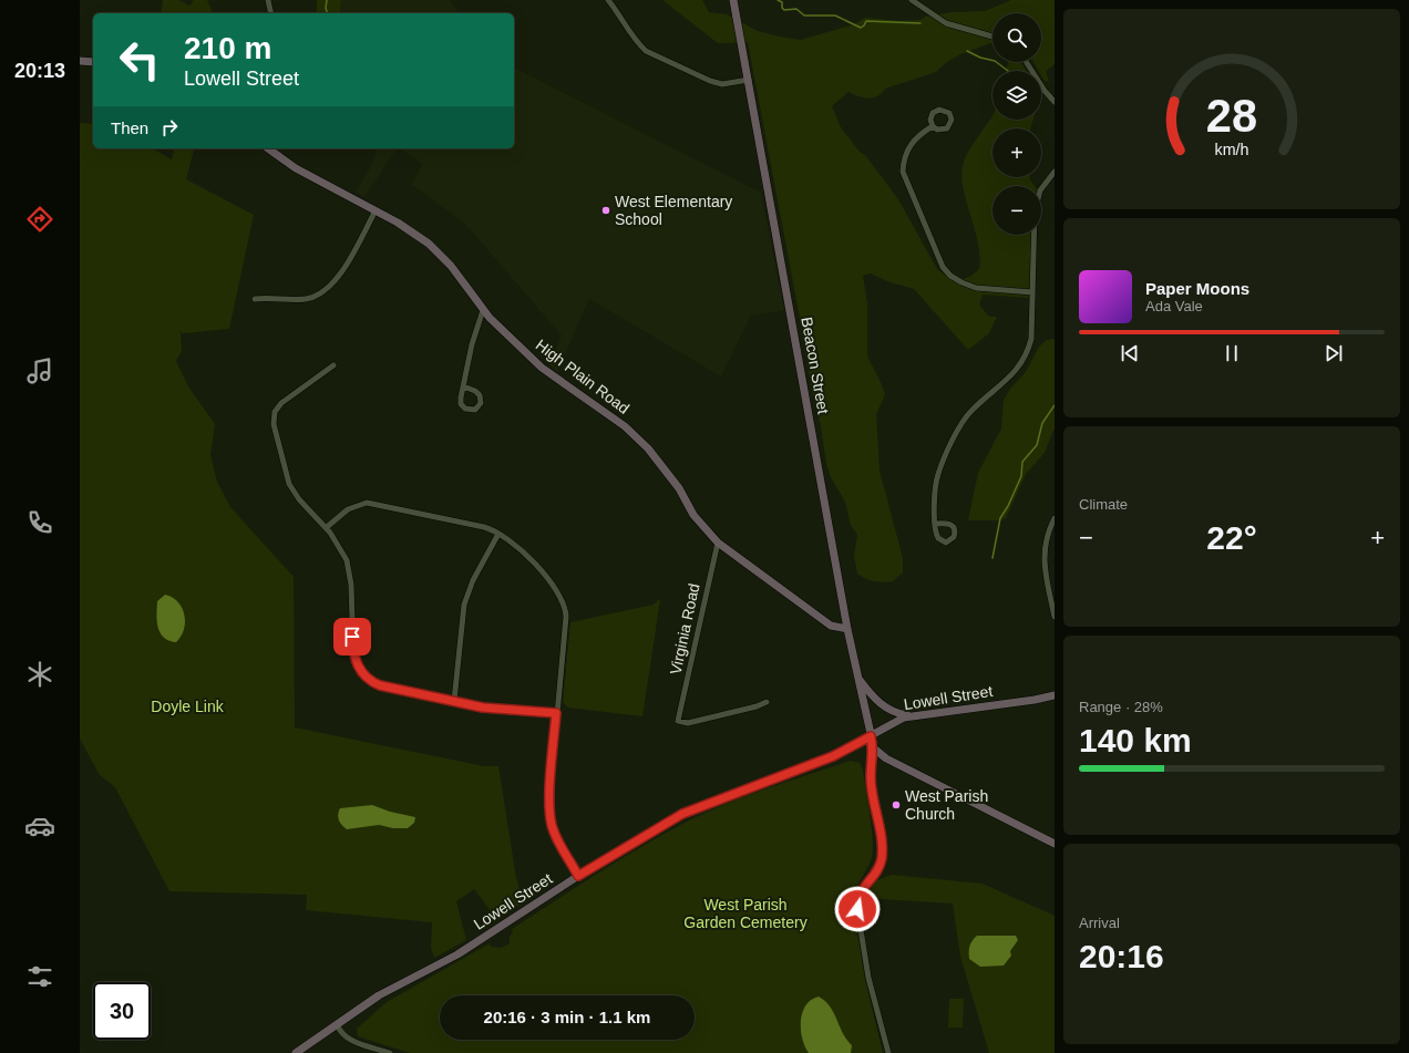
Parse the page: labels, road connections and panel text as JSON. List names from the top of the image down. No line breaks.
{"streets":{"main road":["Beacon Street","High Plain Road","Lowell Street"],"street":["Virginia Road"]},"crossings":[["Beacon Street","High Plain Road"],["Beacon Street","Lowell Street"],["High Plain Road","Virginia Road"]],"parks":["Doyle Link","West Parish Garden Cemetery"],"places":["West Elementary School","West Parish Church"],"page":{"tabs":"20:13","map_buttons":["+","−"],"turn":["210 m","Lowell Street"],"then":"Then","song":["Paper Moons","Ada Vale"],"tile":["Climate",["Range · 28%","140 km"],["Arrival","20:16"]],"heat":["−","22°","+"],"limit":"30","trip":"20:16 · 3 min · 1.1 km","gauge":["28","km/h"]}}
